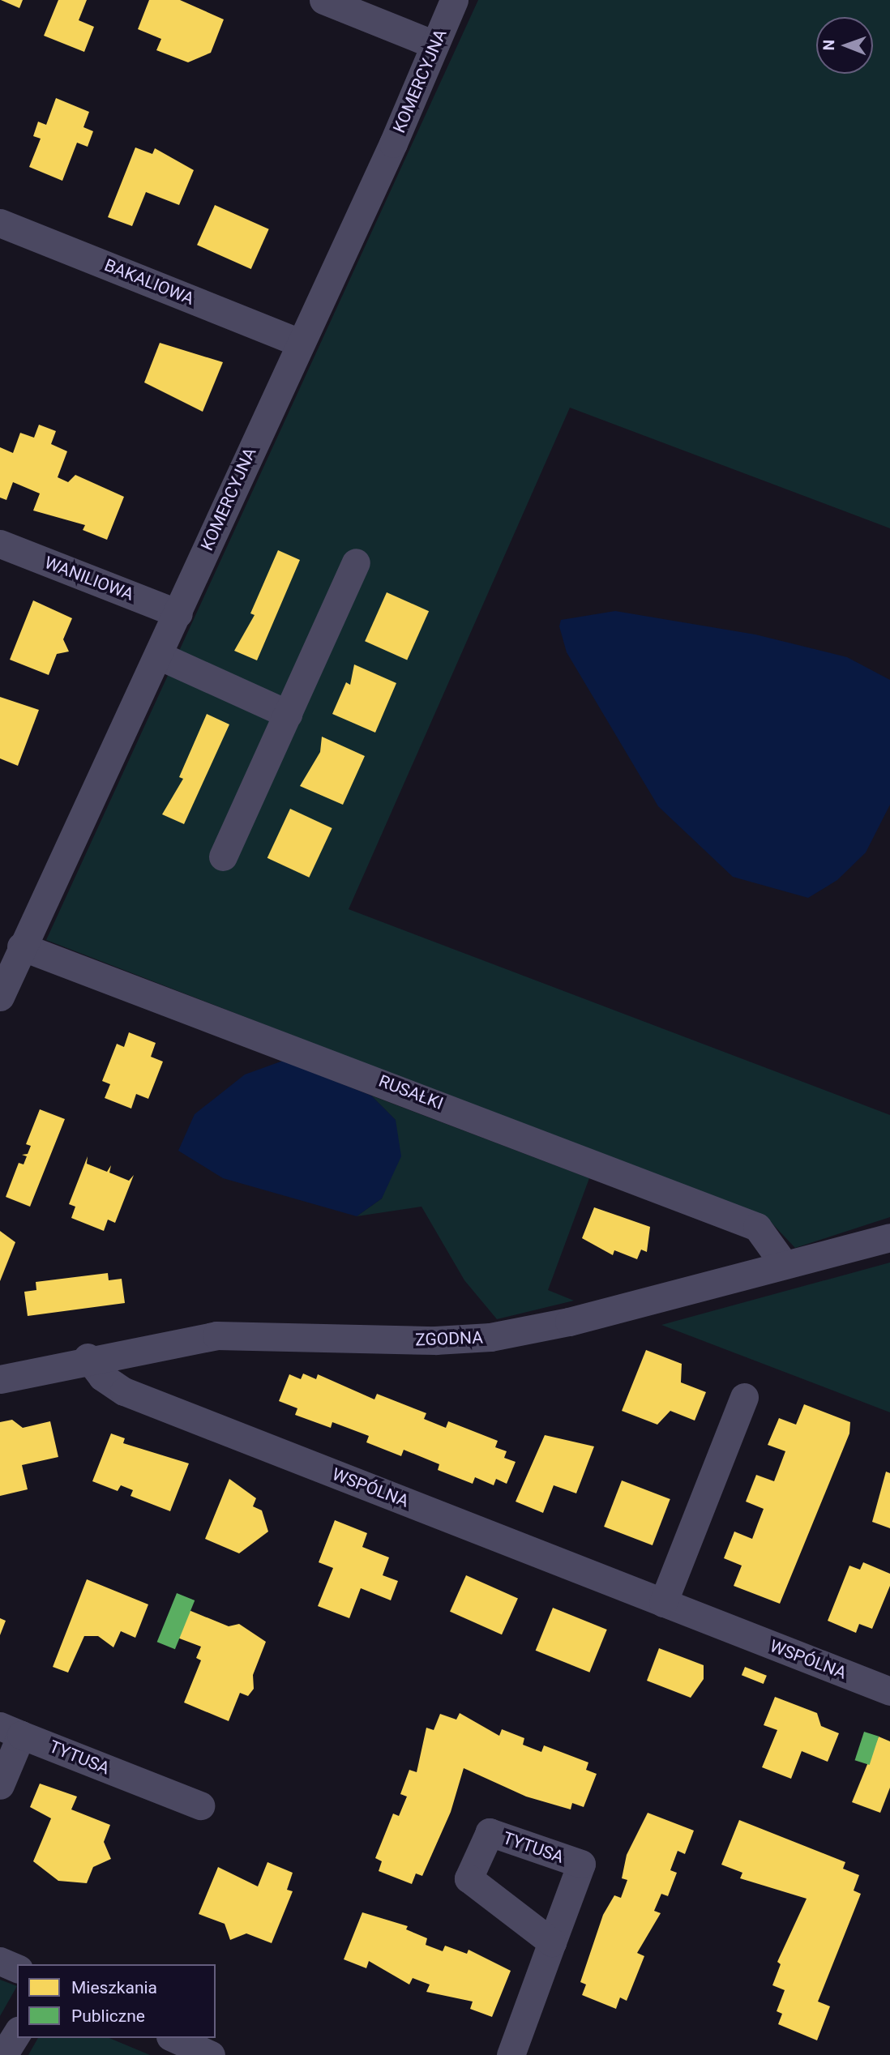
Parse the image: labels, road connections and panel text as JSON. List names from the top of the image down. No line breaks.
{"streets":{"street":["KOMERCYJNA","BAKALIOWA","WANILIOWA","RUSAŁKI","ZGODNA","WSPÓLNA","TYTUSA"]},"crossings":[["KOMERCYJNA","BAKALIOWA"],["KOMERCYJNA","WANILIOWA"],["KOMERCYJNA","RUSAŁKI"],["RUSAŁKI","ZGODNA"],["ZGODNA","WSPÓLNA"]],"legend":["Mieszkania","Publiczne"],"north":"left"}
